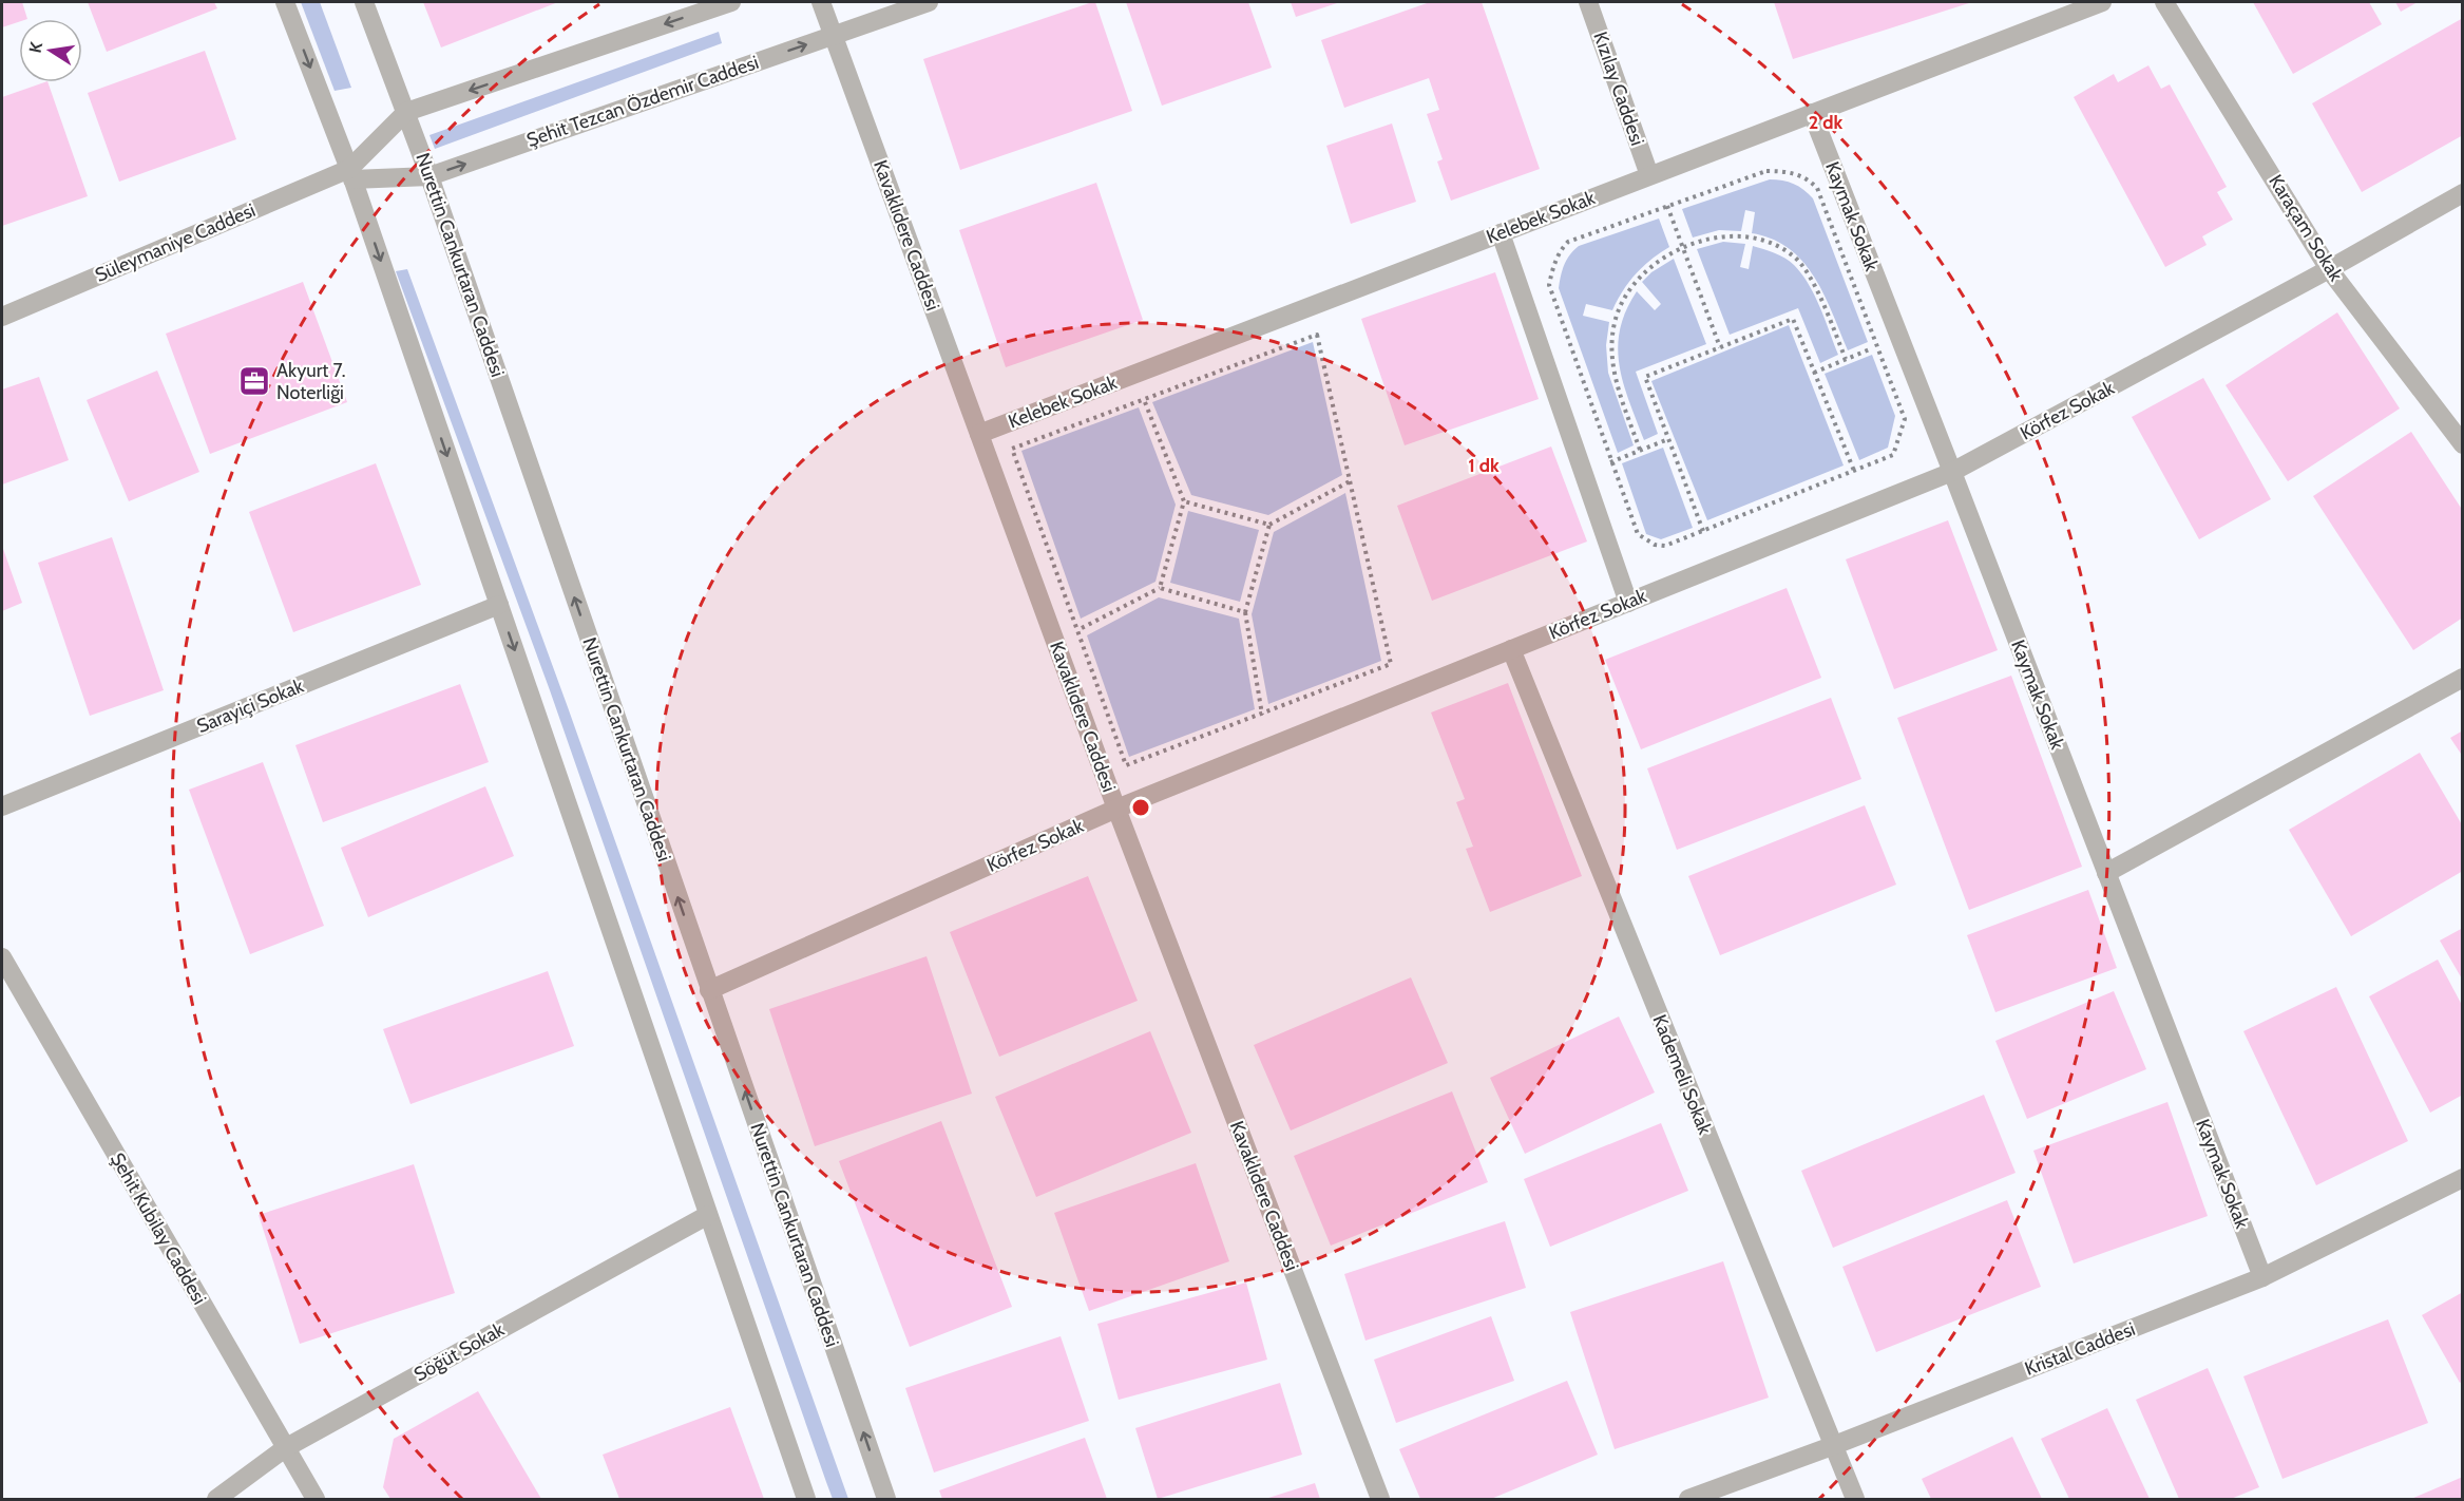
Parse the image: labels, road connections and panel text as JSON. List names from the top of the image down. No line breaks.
{"streets":{"street":["Kızılay Caddesi","Şehit Tezcan Özdemir Caddesi","Kaymak Sokak","Kelebek Sokak","Karaçam Sokak","Kavaklıdere Caddesi","Süleymaniye Caddesi","Nurettin Cankurtaran Caddesi","Körfez Sokak","Sarayiçi Sokak","Kademeli Sokak","Şehit Kubilay Caddesi","Kristal Caddesi","Söğüt Sokak"]},"crossings":[["Kızılay Caddesi","Kelebek Sokak"],["Şehit Tezcan Özdemir Caddesi","Kavaklıdere Caddesi"],["Şehit Tezcan Özdemir Caddesi","Süleymaniye Caddesi"],["Şehit Tezcan Özdemir Caddesi","Nurettin Cankurtaran Caddesi"],["Kaymak Sokak","Kelebek Sokak"],["Kaymak Sokak","Körfez Sokak"],["Kaymak Sokak","Kristal Caddesi"],["Kelebek Sokak","Kavaklıdere Caddesi"],["Karaçam Sokak","Körfez Sokak"],["Kavaklıdere Caddesi","Körfez Sokak"],["Nurettin Cankurtaran Caddesi","Körfez Sokak"],["Körfez Sokak","Kademeli Sokak"],["Kademeli Sokak","Kristal Caddesi"],["Şehit Kubilay Caddesi","Söğüt Sokak"]],"places":{"office":["Akyurt 7. Noterliği"]},"north":"left","rings":["2 dk","1 dk"]}
